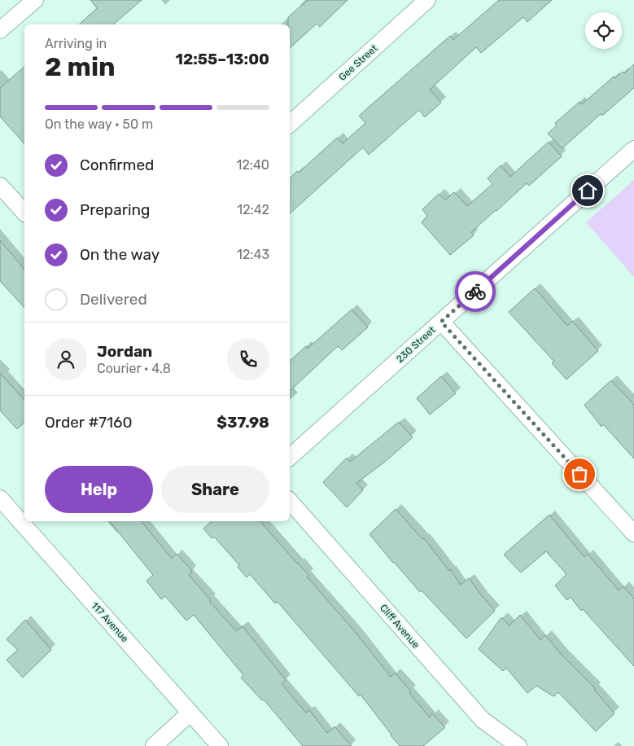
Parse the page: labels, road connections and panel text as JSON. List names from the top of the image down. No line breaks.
{"streets":{"street":["Gee Street","230 Street","117 Avenue","Cliff Avenue"]},"page":{"heading":["2 min","Arriving in","12:55–13:00"],"panel":["Jordan","Courier · 4.8","Order #7160","$37.98"],"bar":"On the way · 50 m","list":[["Confirmed","12:40"],["Preparing","12:42"],["On the way","12:43"],"Delivered"],"buttons":["Help","Share"]}}
